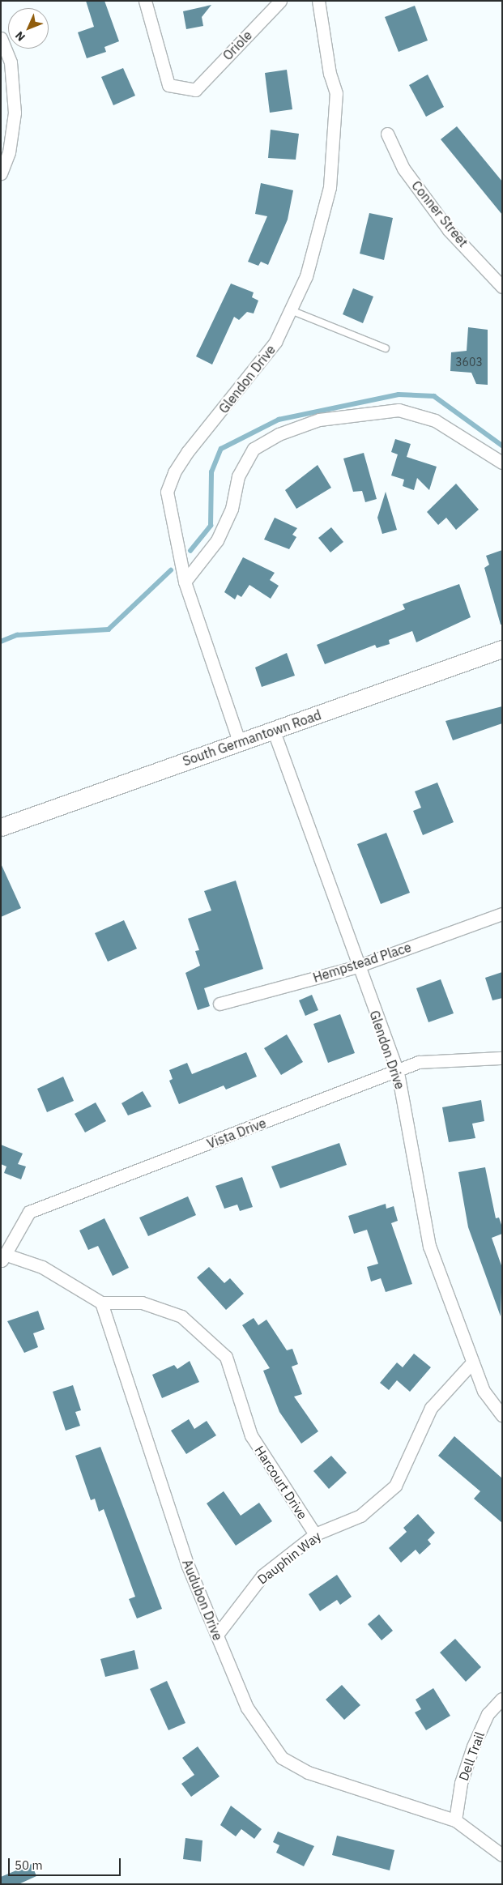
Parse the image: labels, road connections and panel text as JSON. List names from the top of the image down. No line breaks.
{"streets":{"main road":["South Germantown Road"],"street":["Oriole","Conner Street","Glendon Drive","Hempstead Place","Vista Drive","Harcourt Drive","Dauphin Way","Audubon Drive","Dell Trail"]},"crossings":[["Glendon Drive","South Germantown Road"],["Glendon Drive","Hempstead Place"],["Glendon Drive","Vista Drive"],["Glendon Drive","Dauphin Way"],["Harcourt Drive","Dauphin Way"],["Harcourt Drive","Audubon Drive"],["Dauphin Way","Audubon Drive"],["Audubon Drive","Dell Trail"]],"house_numbers":["3603"],"scale_bar":"50 m","north":"bottom left"}
